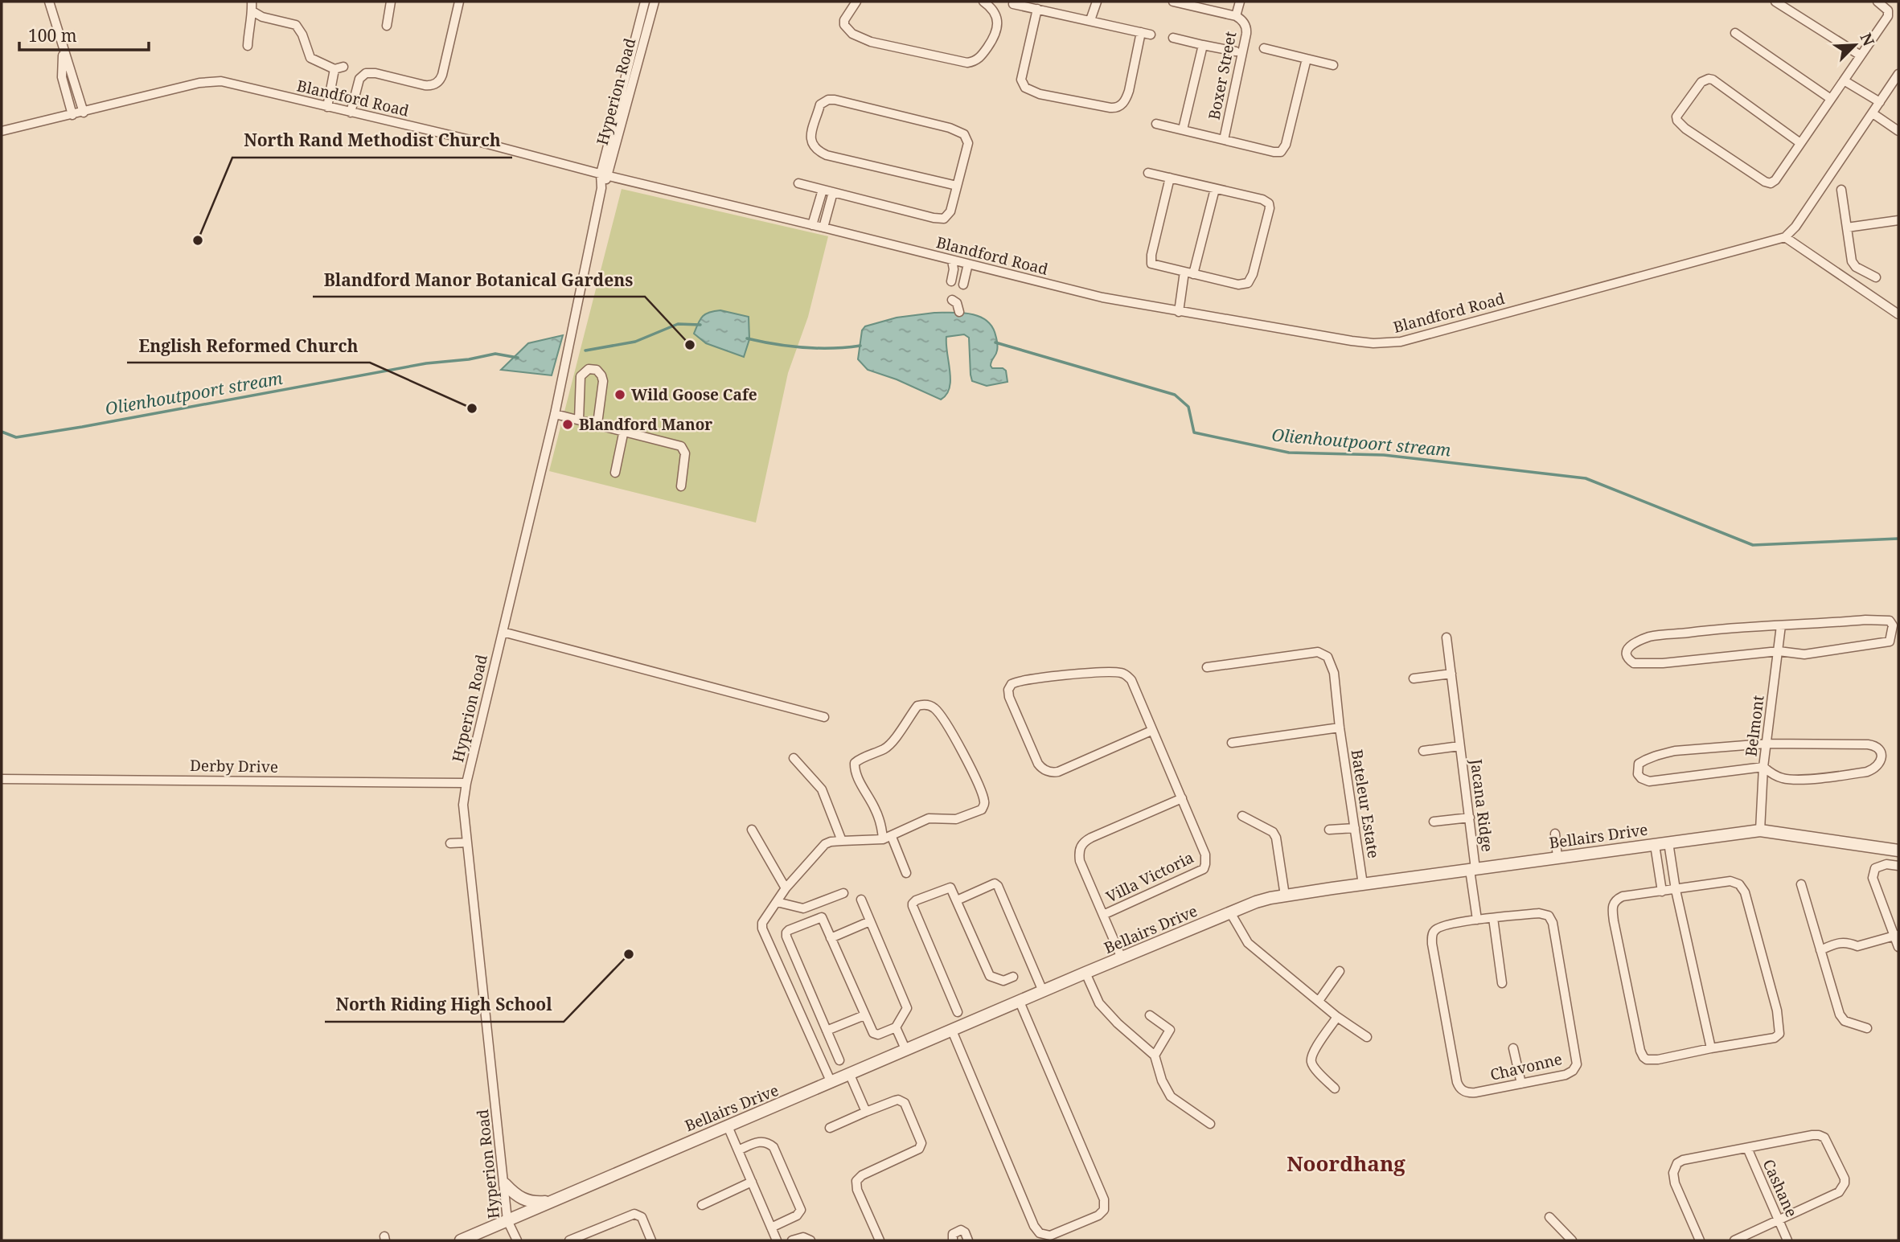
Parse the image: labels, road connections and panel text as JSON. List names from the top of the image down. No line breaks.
{"streets":{"street":["Boxer Street","Hyperion Road","Blandford Road","Belmont","Derby Drive","Bateleur Estate","Jacana Ridge","Bellairs Drive","Villa Victoria","Chavonne","Cashane"]},"crossings":[["Hyperion Road","Blandford Road"],["Hyperion Road","Derby Drive"],["Hyperion Road","Bellairs Drive"],["Belmont","Bellairs Drive"],["Bateleur Estate","Bellairs Drive"],["Jacana Ridge","Bellairs Drive"],["Bellairs Drive","Villa Victoria"]],"districts":["Noordhang"],"water":["Olienhoutpoort stream"],"places":["North Rand Methodist Church","Blandford Manor Botanical Gardens","Wild Goose Cafe","English Reformed Church","Blandford Manor","North Riding High School"],"scale_bar":"100 m","north":"top right"}
